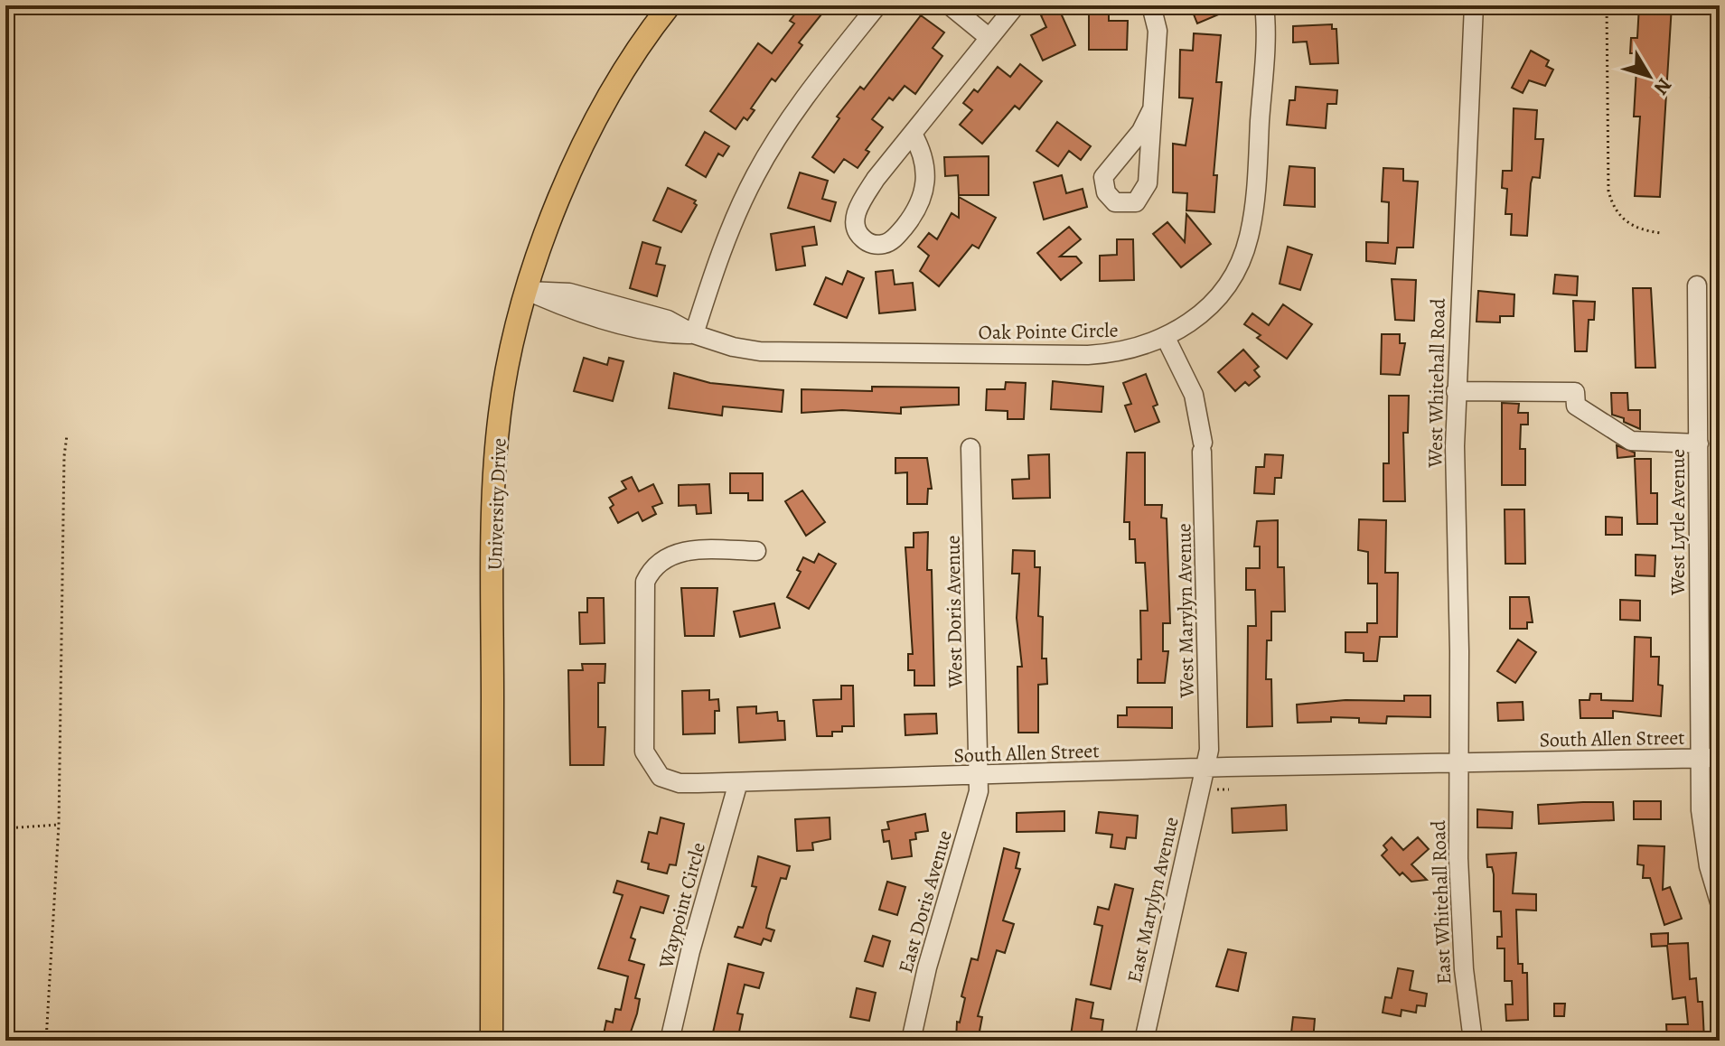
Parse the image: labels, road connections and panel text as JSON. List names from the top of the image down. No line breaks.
{"streets":{"main road":["University Drive"],"street":["Oak Pointe Circle","West Whitehall Road","West Lytle Avenue","West Marylyn Avenue","West Doris Avenue","South Allen Street","East Marylyn Avenue","East Doris Avenue","East Whitehall Road","Waypoint Circle"]},"crossings":[["Oak Pointe Circle","University Drive"],["Oak Pointe Circle","West Marylyn Avenue"],["West Whitehall Road","South Allen Street"],["West Whitehall Road","East Whitehall Road"],["West Lytle Avenue","South Allen Street"],["West Marylyn Avenue","South Allen Street"],["West Marylyn Avenue","East Marylyn Avenue"],["West Doris Avenue","South Allen Street"],["West Doris Avenue","East Doris Avenue"],["South Allen Street","East Marylyn Avenue"],["South Allen Street","East Doris Avenue"],["South Allen Street","East Whitehall Road"],["South Allen Street","Waypoint Circle"]],"north":"bottom right"}
